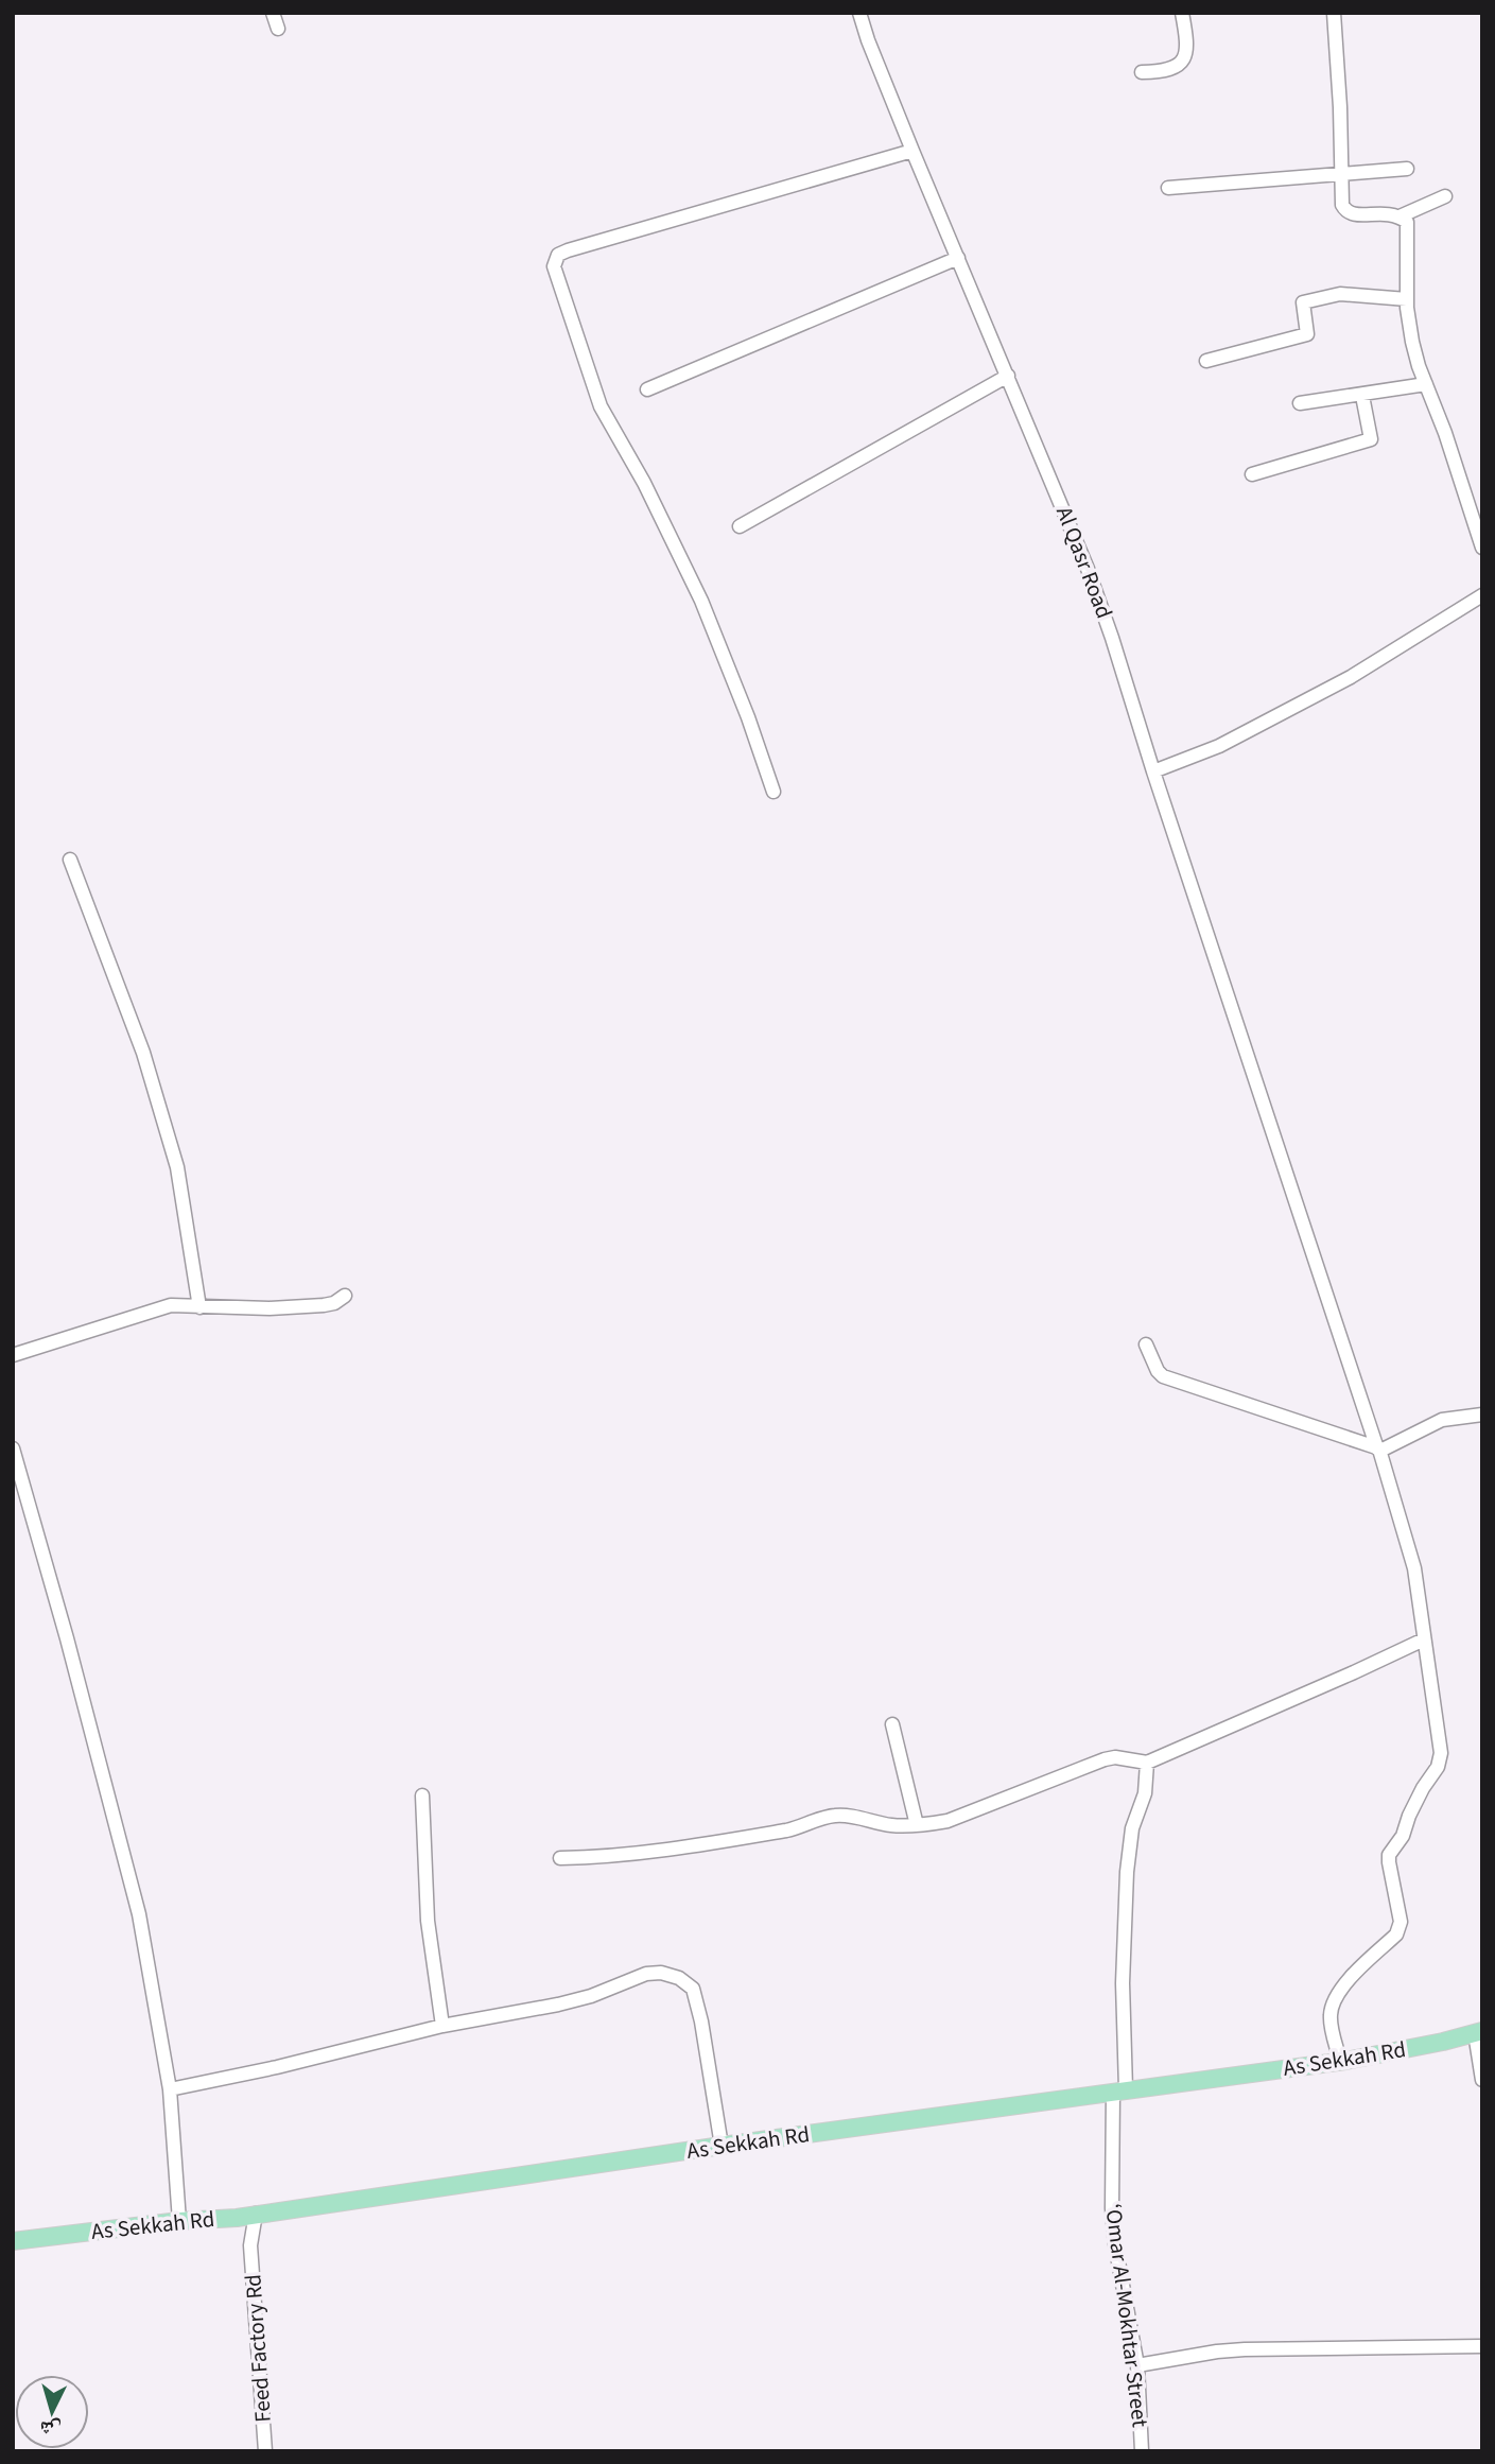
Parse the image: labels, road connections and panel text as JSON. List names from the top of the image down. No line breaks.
{"streets":{"main road":["As Sekkah Rd"],"street":["Al Qasr Road","‘Omar Al-Mokhtar Street","Feed Factory Rd"]},"crossings":[["Al Qasr Road","As Sekkah Rd"],["As Sekkah Rd","‘Omar Al-Mokhtar Street"]],"north":"bottom"}
